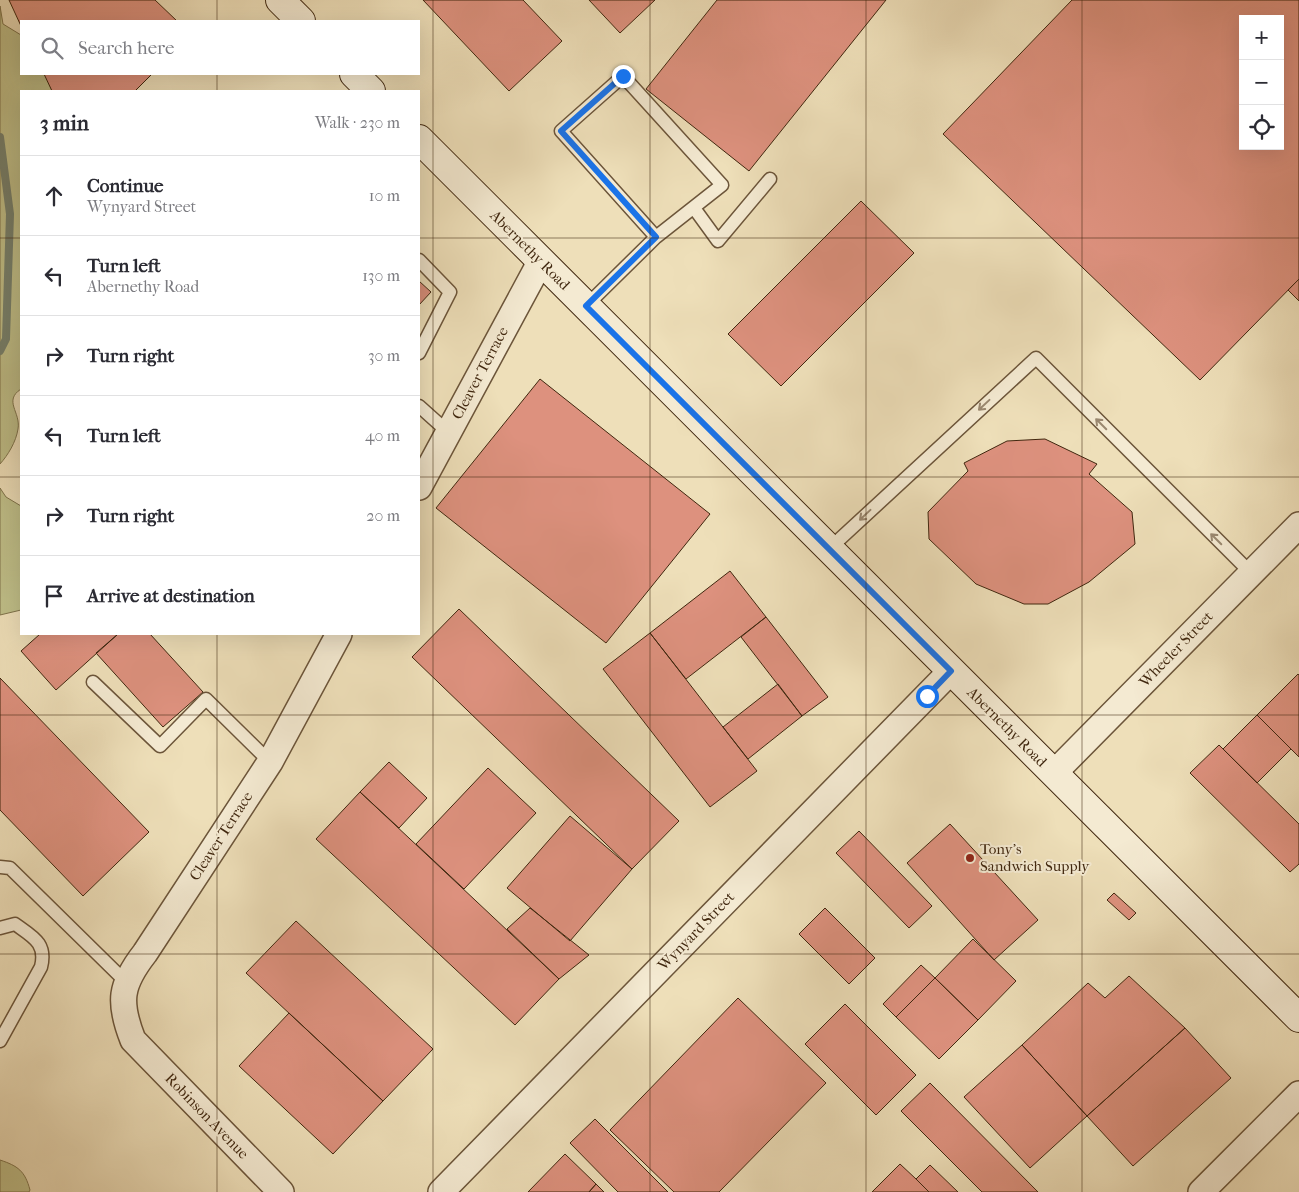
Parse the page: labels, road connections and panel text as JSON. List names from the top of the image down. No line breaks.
{"streets":{"street":["Abernethy Road","Cleaver Terrace","Wheeler Street","Wynyard Street","Robinson Avenue"]},"crossings":[["Abernethy Road","Cleaver Terrace"],["Abernethy Road","Wheeler Street"],["Abernethy Road","Wynyard Street"],["Cleaver Terrace","Robinson Avenue"]],"places":["Tony's Sandwich Supply"],"page":{"map_buttons":["+","−"],"search":"Search here","heading":["3 min","Walk · 230 m"],"list":[["Continue","Wynyard Street","10 m"],["Turn left","Abernethy Road","130 m"],["Turn right","30 m"],["Turn left","40 m"],["Turn right","20 m"],"Arrive at destination"]}}
